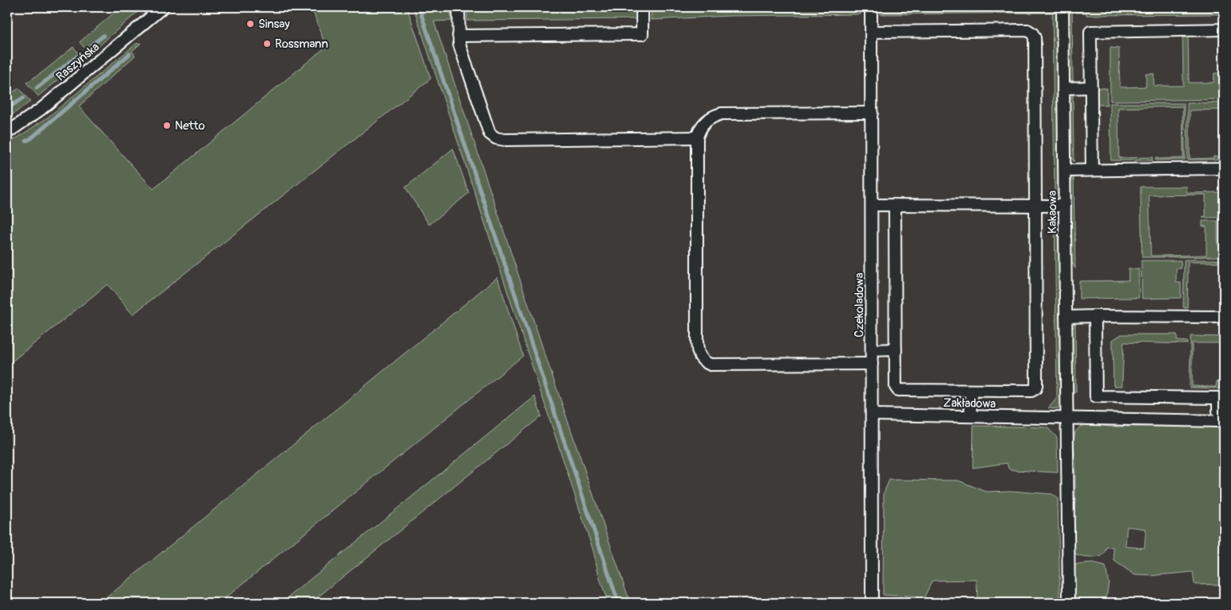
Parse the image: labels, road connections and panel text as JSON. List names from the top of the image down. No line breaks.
{"streets":{"street":["Raszyńska","Kakaowa","Czekoladowa","Zakładowa"]},"crossings":[["Kakaowa","Zakładowa"],["Czekoladowa","Zakładowa"]],"places":["Sinsay","Rossmann","Netto"]}
